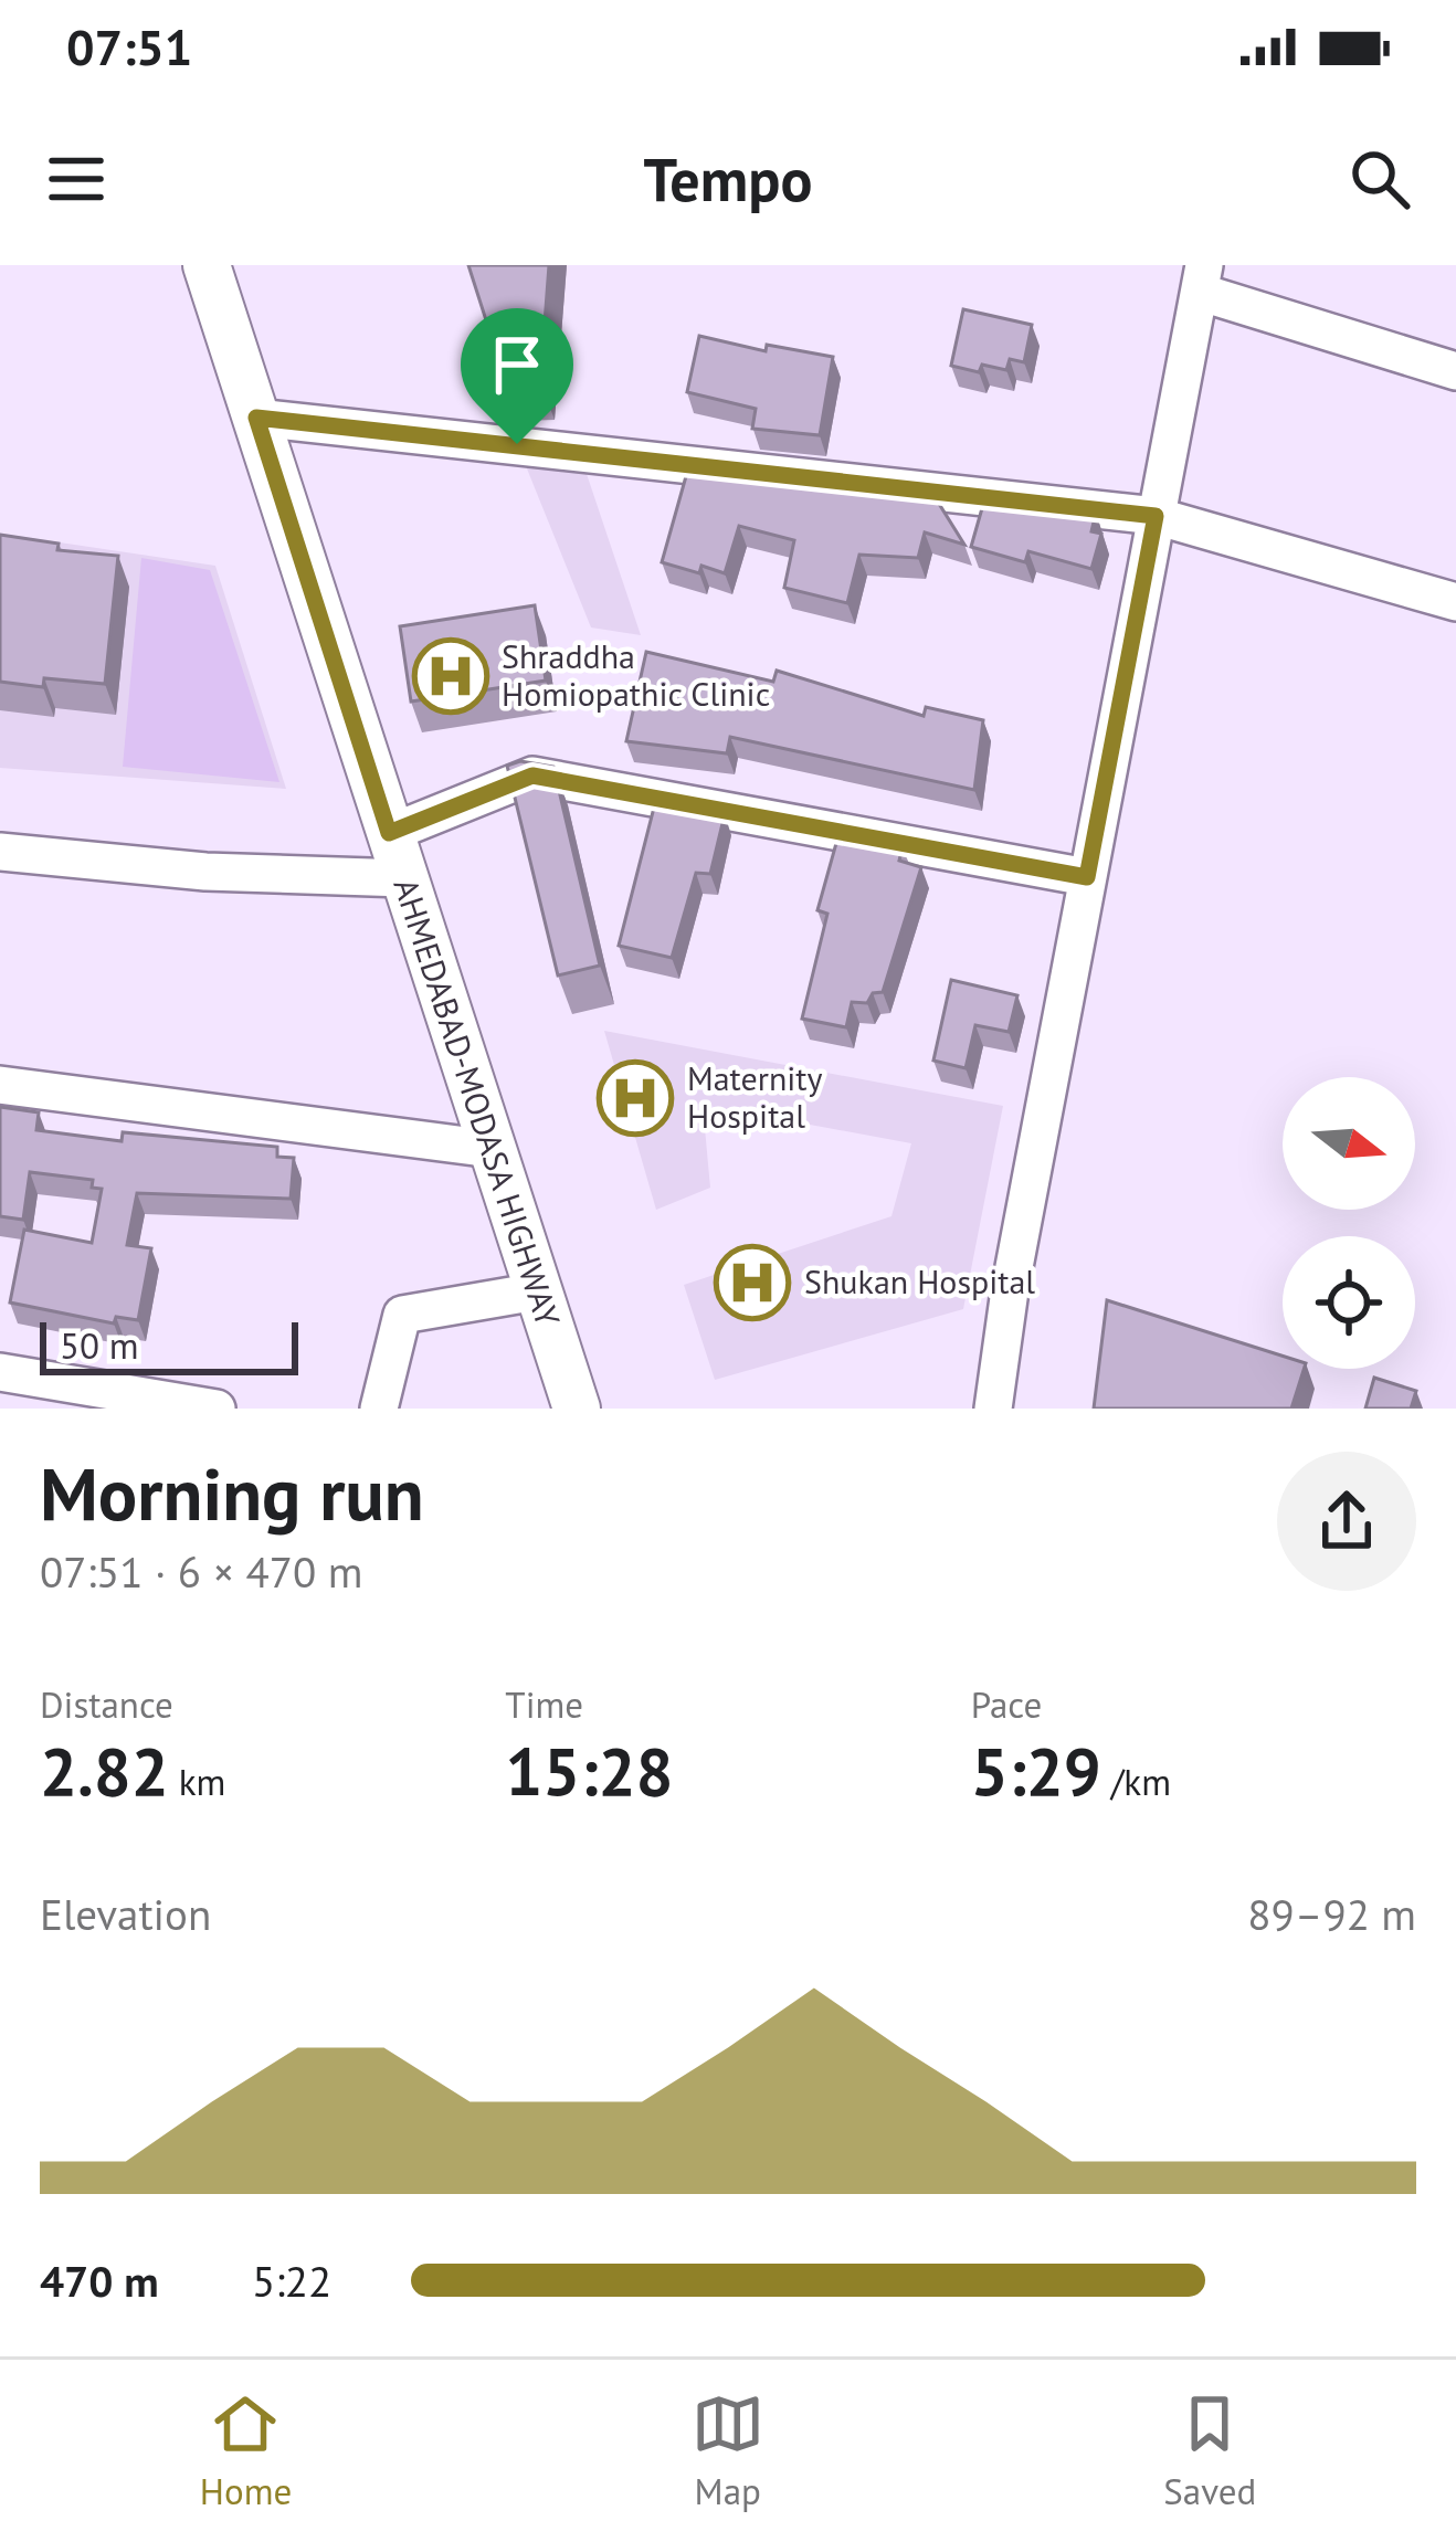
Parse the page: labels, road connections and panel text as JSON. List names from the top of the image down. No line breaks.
{"streets":{"main road":["AHMEDABAD-MODASA HIGHWAY"]},"places":{"hospital":["Shraddha Homiopathic Clinic","Maternity Hospital","Shukan Hospital"]},"scale_bar":"50 m","north":"right","page":{"status":"07:51","header":"Tempo","scale":"50 m","heading":["Morning run","07:51 · 6 × 470 m"],"stats":[["Distance","2.82 km"],["Time","15:28"],["Pace","5:29 /km"]],"chart":["Elevation","89–92 m"],"list":[{"name":"470 m","note":"5:22"}],"tabs":["Home","Map","Saved"]}}
